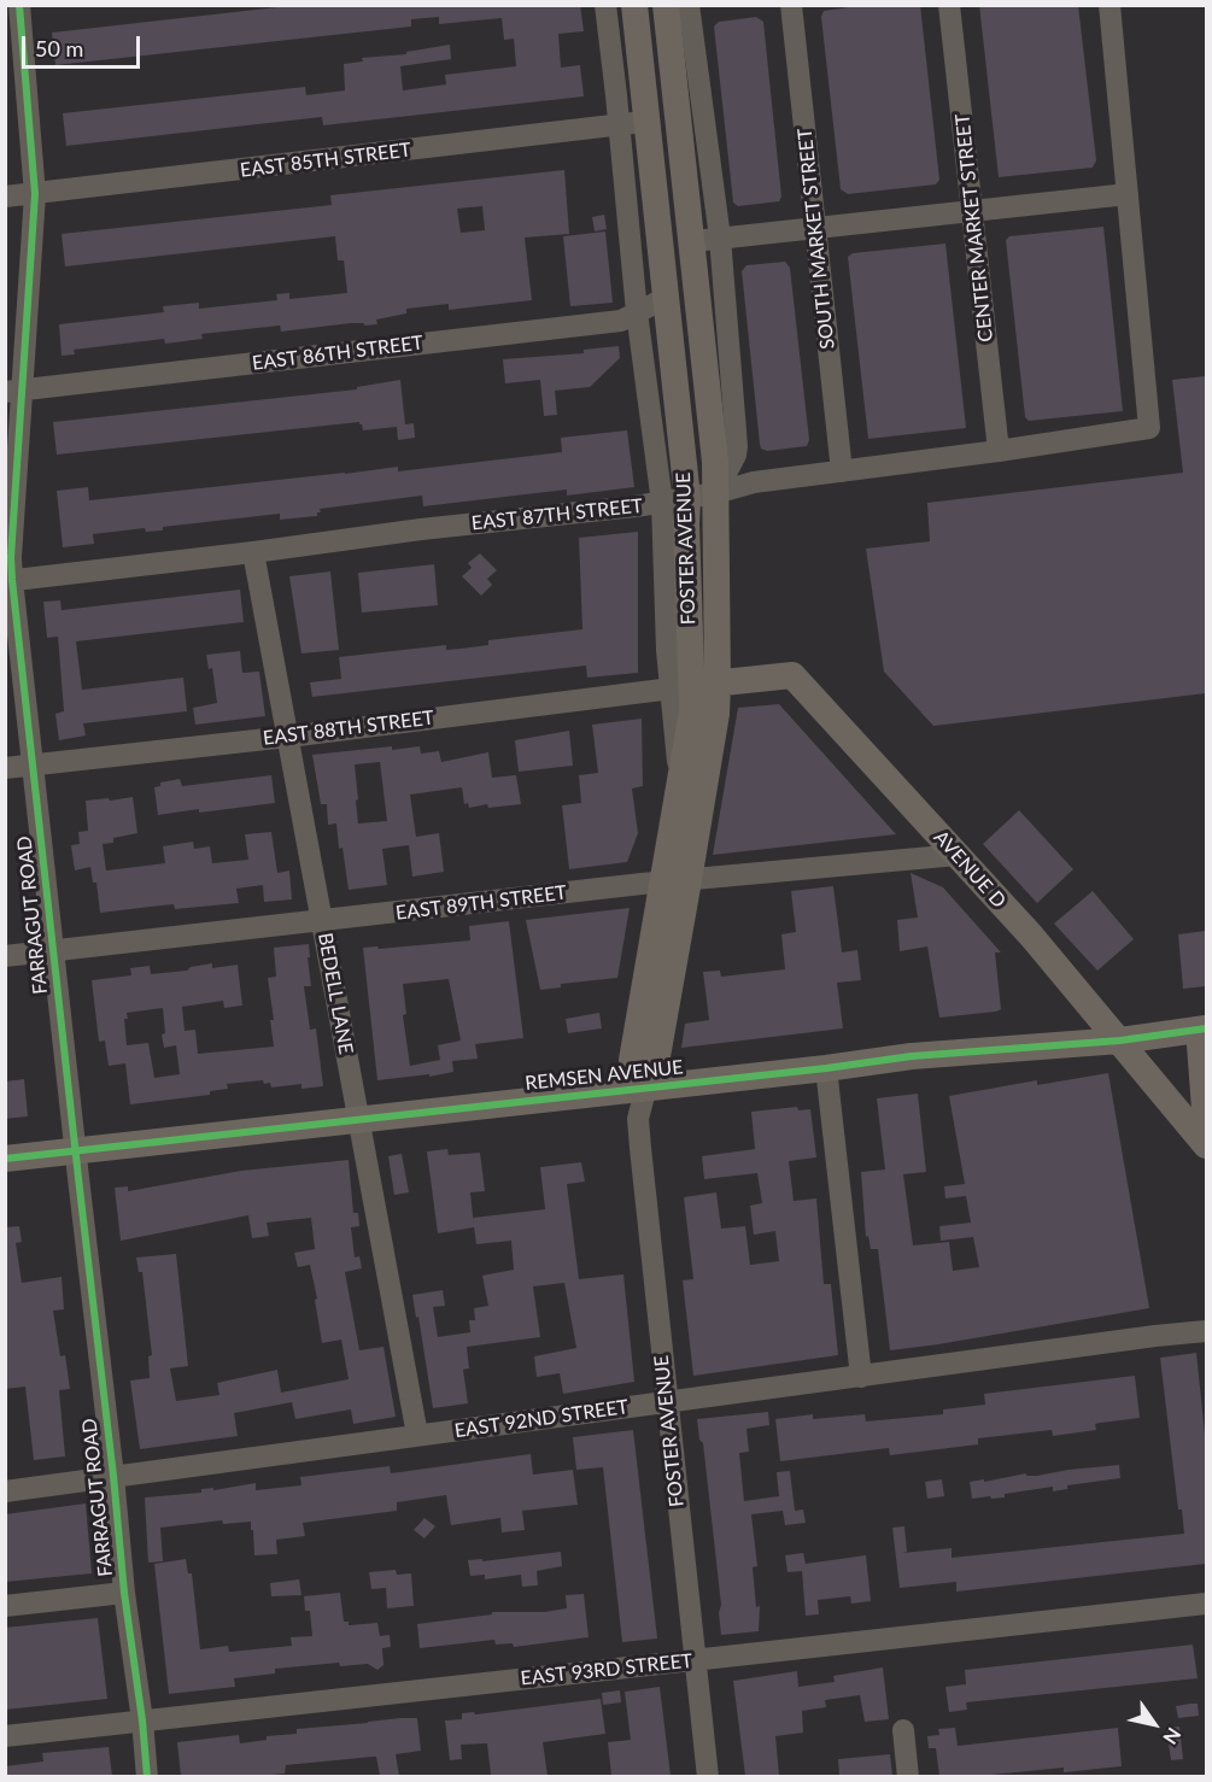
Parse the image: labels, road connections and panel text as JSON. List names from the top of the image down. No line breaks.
{"streets":{"main road":["FOSTER AVENUE","AVENUE D","REMSEN AVENUE"],"street":["EAST 85TH STREET","CENTER MARKET STREET","SOUTH MARKET STREET","EAST 86TH STREET","EAST 87TH STREET","EAST 88TH STREET","EAST 89TH STREET","FARRAGUT ROAD","BEDELL LANE","EAST 92ND STREET","EAST 93RD STREET"]},"crossings":[["EAST 85TH STREET","FOSTER AVENUE"],["EAST 85TH STREET","FARRAGUT ROAD"],["CENTER MARKET STREET","EAST 87TH STREET"],["SOUTH MARKET STREET","EAST 87TH STREET"],["EAST 86TH STREET","FOSTER AVENUE"],["EAST 86TH STREET","FARRAGUT ROAD"],["EAST 87TH STREET","FOSTER AVENUE"],["EAST 87TH STREET","FARRAGUT ROAD"],["EAST 87TH STREET","BEDELL LANE"],["FOSTER AVENUE","EAST 88TH STREET"],["FOSTER AVENUE","AVENUE D"],["FOSTER AVENUE","EAST 89TH STREET"],["FOSTER AVENUE","REMSEN AVENUE"],["FOSTER AVENUE","EAST 92ND STREET"],["FOSTER AVENUE","EAST 93RD STREET"],["EAST 88TH STREET","AVENUE D"],["EAST 88TH STREET","FARRAGUT ROAD"],["EAST 88TH STREET","BEDELL LANE"],["AVENUE D","EAST 89TH STREET"],["AVENUE D","REMSEN AVENUE"],["EAST 89TH STREET","FARRAGUT ROAD"],["EAST 89TH STREET","BEDELL LANE"],["FARRAGUT ROAD","REMSEN AVENUE"],["FARRAGUT ROAD","EAST 92ND STREET"],["FARRAGUT ROAD","EAST 93RD STREET"],["BEDELL LANE","REMSEN AVENUE"],["BEDELL LANE","EAST 92ND STREET"]],"scale_bar":"50 m","north":"bottom right"}
